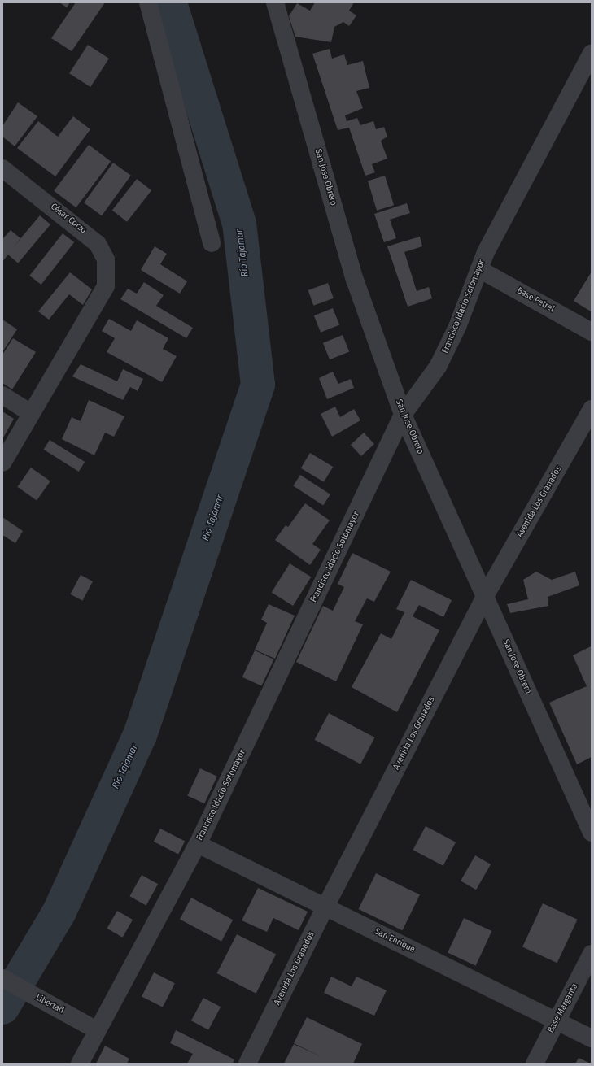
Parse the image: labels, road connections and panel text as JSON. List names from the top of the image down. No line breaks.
{"streets":{"street":["San Jose Obrero","César Corzo","Base Petrel","Francisco Idacio Sotomayor","Avenida Los Granados","San Enrique","Libertad","Base Margarita"]},"crossings":[["San Jose Obrero","Francisco Idacio Sotomayor"],["San Jose Obrero","Avenida Los Granados"],["Base Petrel","Francisco Idacio Sotomayor"],["Francisco Idacio Sotomayor","San Enrique"],["Francisco Idacio Sotomayor","Libertad"],["Avenida Los Granados","San Enrique"],["San Enrique","Base Margarita"]],"water":["Río Tajamar"]}
